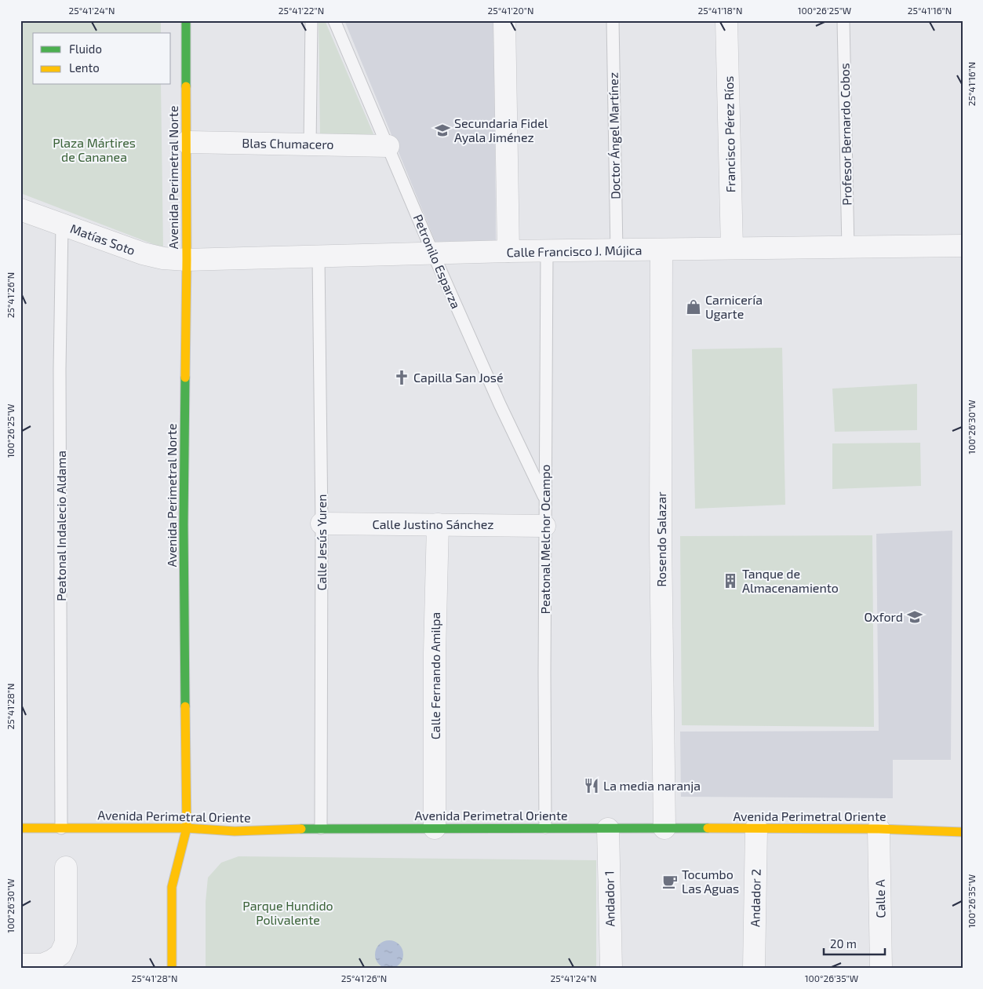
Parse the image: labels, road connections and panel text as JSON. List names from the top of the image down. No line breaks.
{"streets":{"street":["Francisco Pérez Ríos","Blas Chumacero","Avenida Perimetral Norte","Matías Soto","Calle Francisco J. Mújica","Calle Justino Sánchez","Rosendo Salazar","Calle Fernando Amilpa","Avenida Perimetral Oriente","Andador 2","Andador 1","Calle A"],"lane":["Profesor Bernardo Cobos","Doctor Ángel Martínez","Petronilo Esparza","Peatonal Indalecio Aldama","Peatonal Melchor Ocampo","Calle Jesús Yuren"]},"crossings":[["Francisco Pérez Ríos","Calle Francisco J. Mújica"],["Profesor Bernardo Cobos","Calle Francisco J. Mújica"],["Doctor Ángel Martínez","Calle Francisco J. Mújica"],["Blas Chumacero","Avenida Perimetral Norte"],["Blas Chumacero","Petronilo Esparza"],["Avenida Perimetral Norte","Matías Soto"],["Avenida Perimetral Norte","Calle Francisco J. Mújica"],["Avenida Perimetral Norte","Avenida Perimetral Oriente"],["Matías Soto","Calle Francisco J. Mújica"],["Matías Soto","Peatonal Indalecio Aldama"],["Calle Francisco J. Mújica","Petronilo Esparza"],["Calle Francisco J. Mújica","Peatonal Melchor Ocampo"],["Calle Francisco J. Mújica","Rosendo Salazar"],["Calle Francisco J. Mújica","Calle Jesús Yuren"],["Petronilo Esparza","Peatonal Melchor Ocampo"],["Calle Justino Sánchez","Peatonal Melchor Ocampo"],["Calle Justino Sánchez","Calle Jesús Yuren"],["Calle Justino Sánchez","Calle Fernando Amilpa"],["Peatonal Indalecio Aldama","Avenida Perimetral Oriente"],["Peatonal Melchor Ocampo","Avenida Perimetral Oriente"],["Rosendo Salazar","Avenida Perimetral Oriente"],["Calle Jesús Yuren","Avenida Perimetral Oriente"],["Calle Fernando Amilpa","Avenida Perimetral Oriente"],["Avenida Perimetral Oriente","Andador 2"],["Avenida Perimetral Oriente","Andador 1"],["Avenida Perimetral Oriente","Calle A"]],"parks":["Plaza Mártires de Cananea","Parque Hundido Polivalente"],"places":{"school or university":["Secundaria Fidel Ayala Jiménez","Oxford"],"shop":["Carnicería Ugarte"],"church":["Capilla San José"],"building":["Tanque de Almacenamiento"],"restaurant":["La media naranja"],"cafe":["Tocumbo Las Aguas"]},"legend":["Fluido","Lento"],"scale_bar":"20 m","coordinates":["25°41'24\"N","25°41'22\"N","25°41'20\"N","25°41'18\"N","100°26'25\"W","25°41'16\"N","25°41'26\"N","100°26'30\"W","25°41'28\"N","100°26'35\"W"]}
